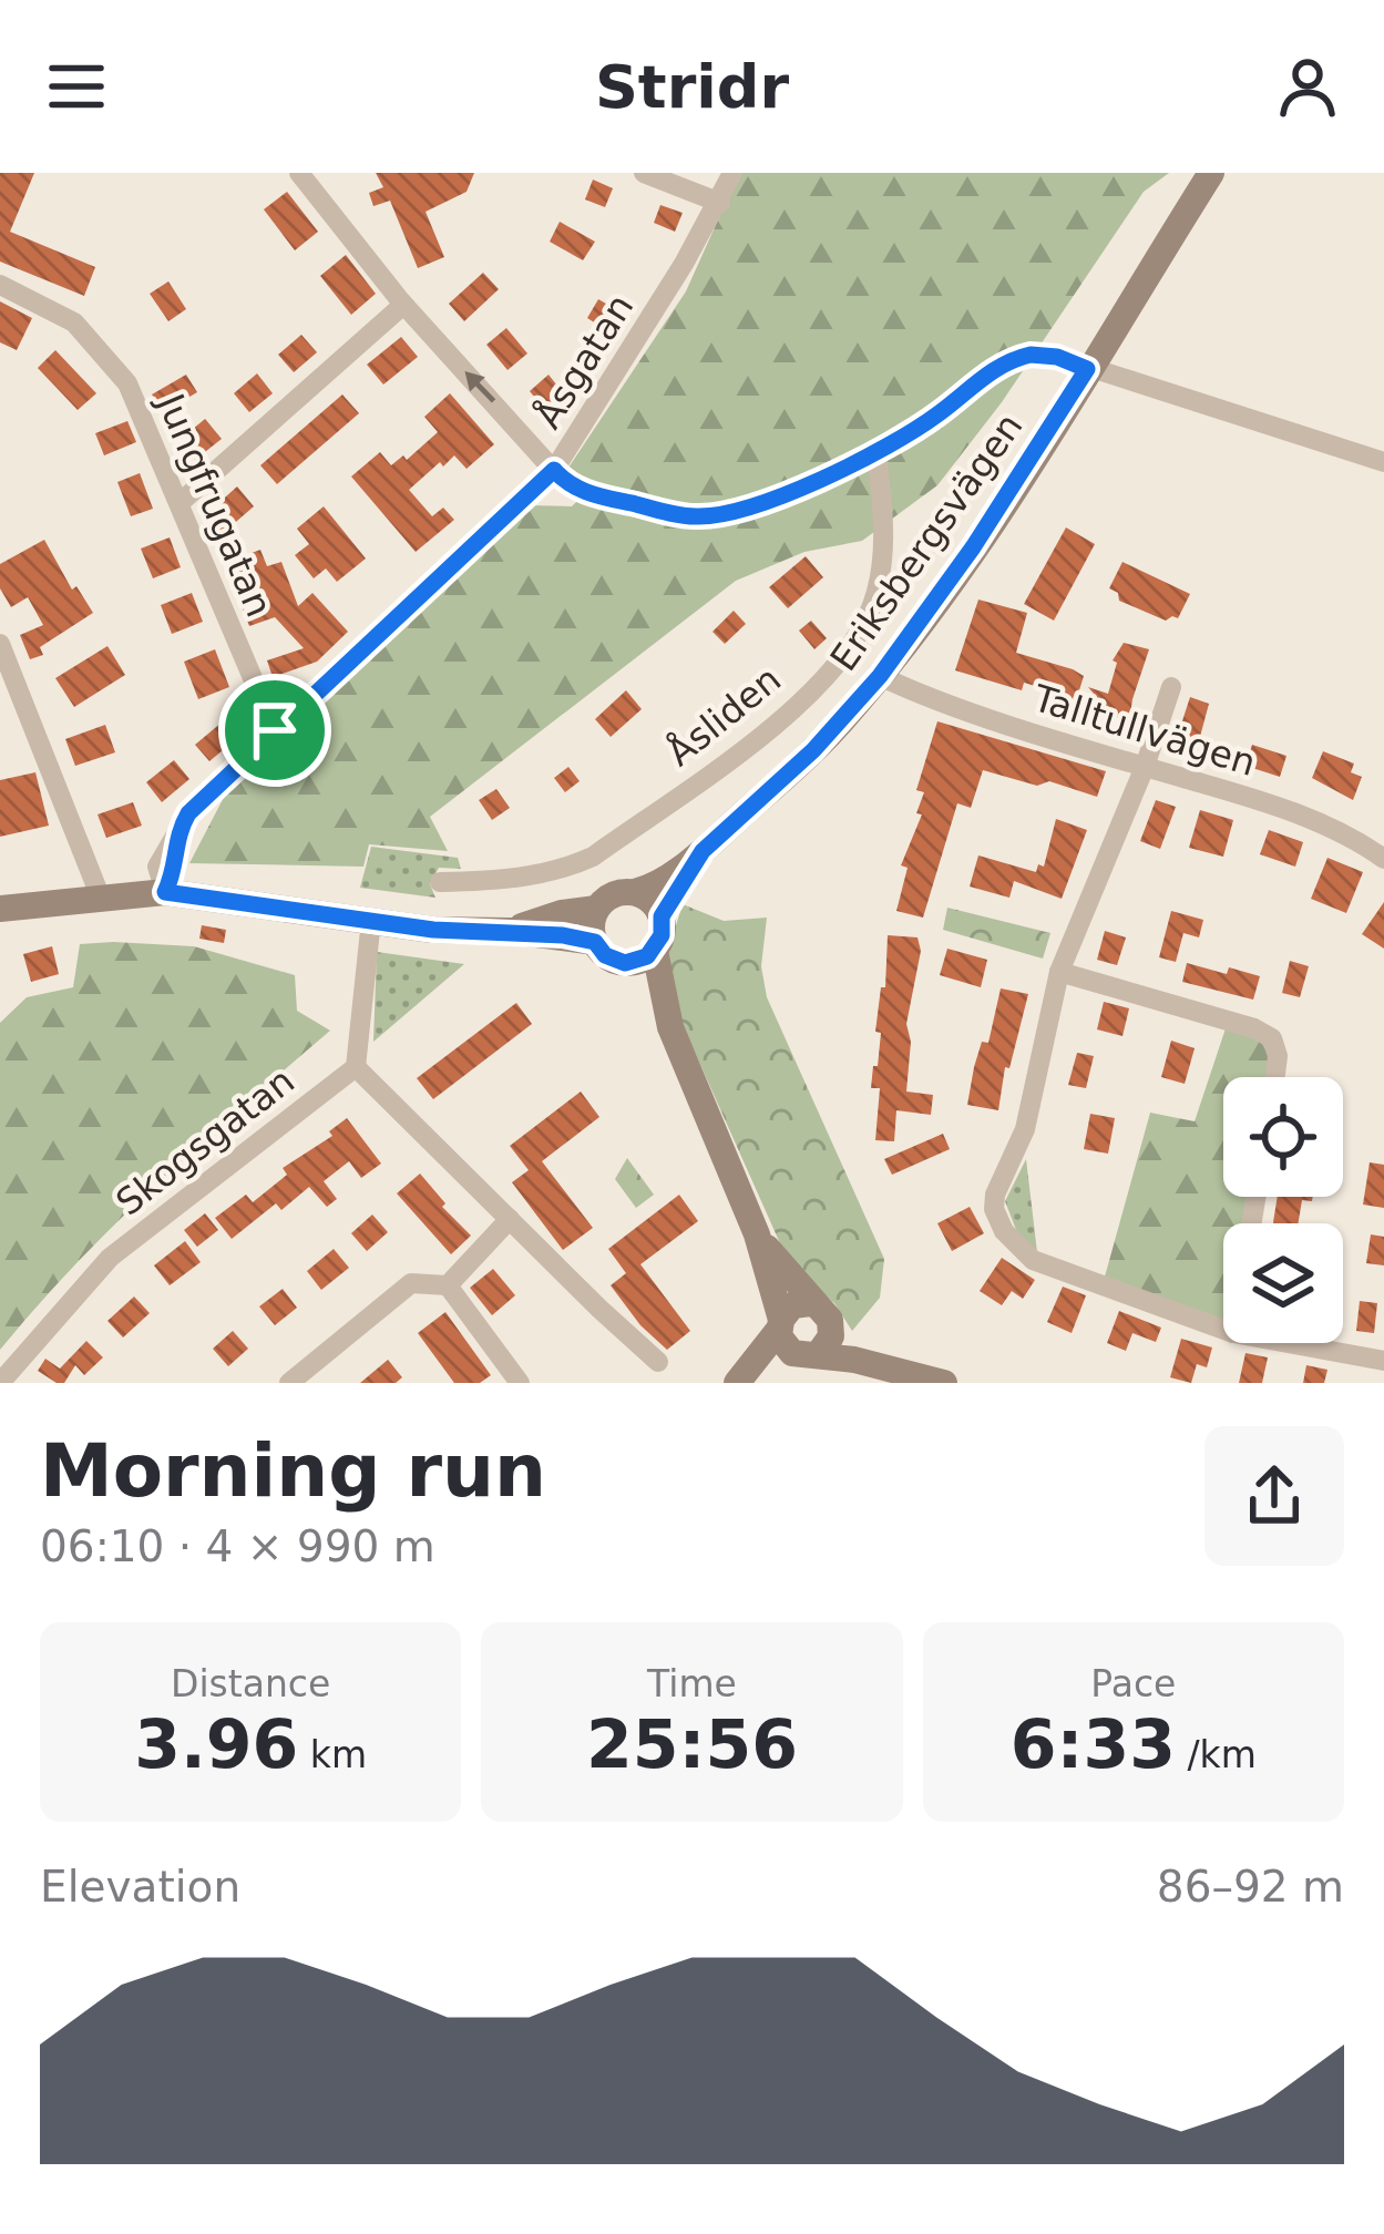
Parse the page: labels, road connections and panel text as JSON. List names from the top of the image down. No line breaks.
{"streets":{"main road":["Eriksbergsvägen"],"street":["Åsgatan","Jungfrugatan","Åsliden","Talltullvägen","Skogsgatan"]},"crossings":[["Åsgatan","Jungfrugatan"],["Eriksbergsvägen","Talltullvägen"]],"page":{"header":"Stridr","heading":["Morning run","06:10 · 4 × 990 m"],"stats":[["Distance","3.96 km"],["Time","25:56"],["Pace","6:33 /km"]],"chart":["Elevation","86–92 m"]}}
